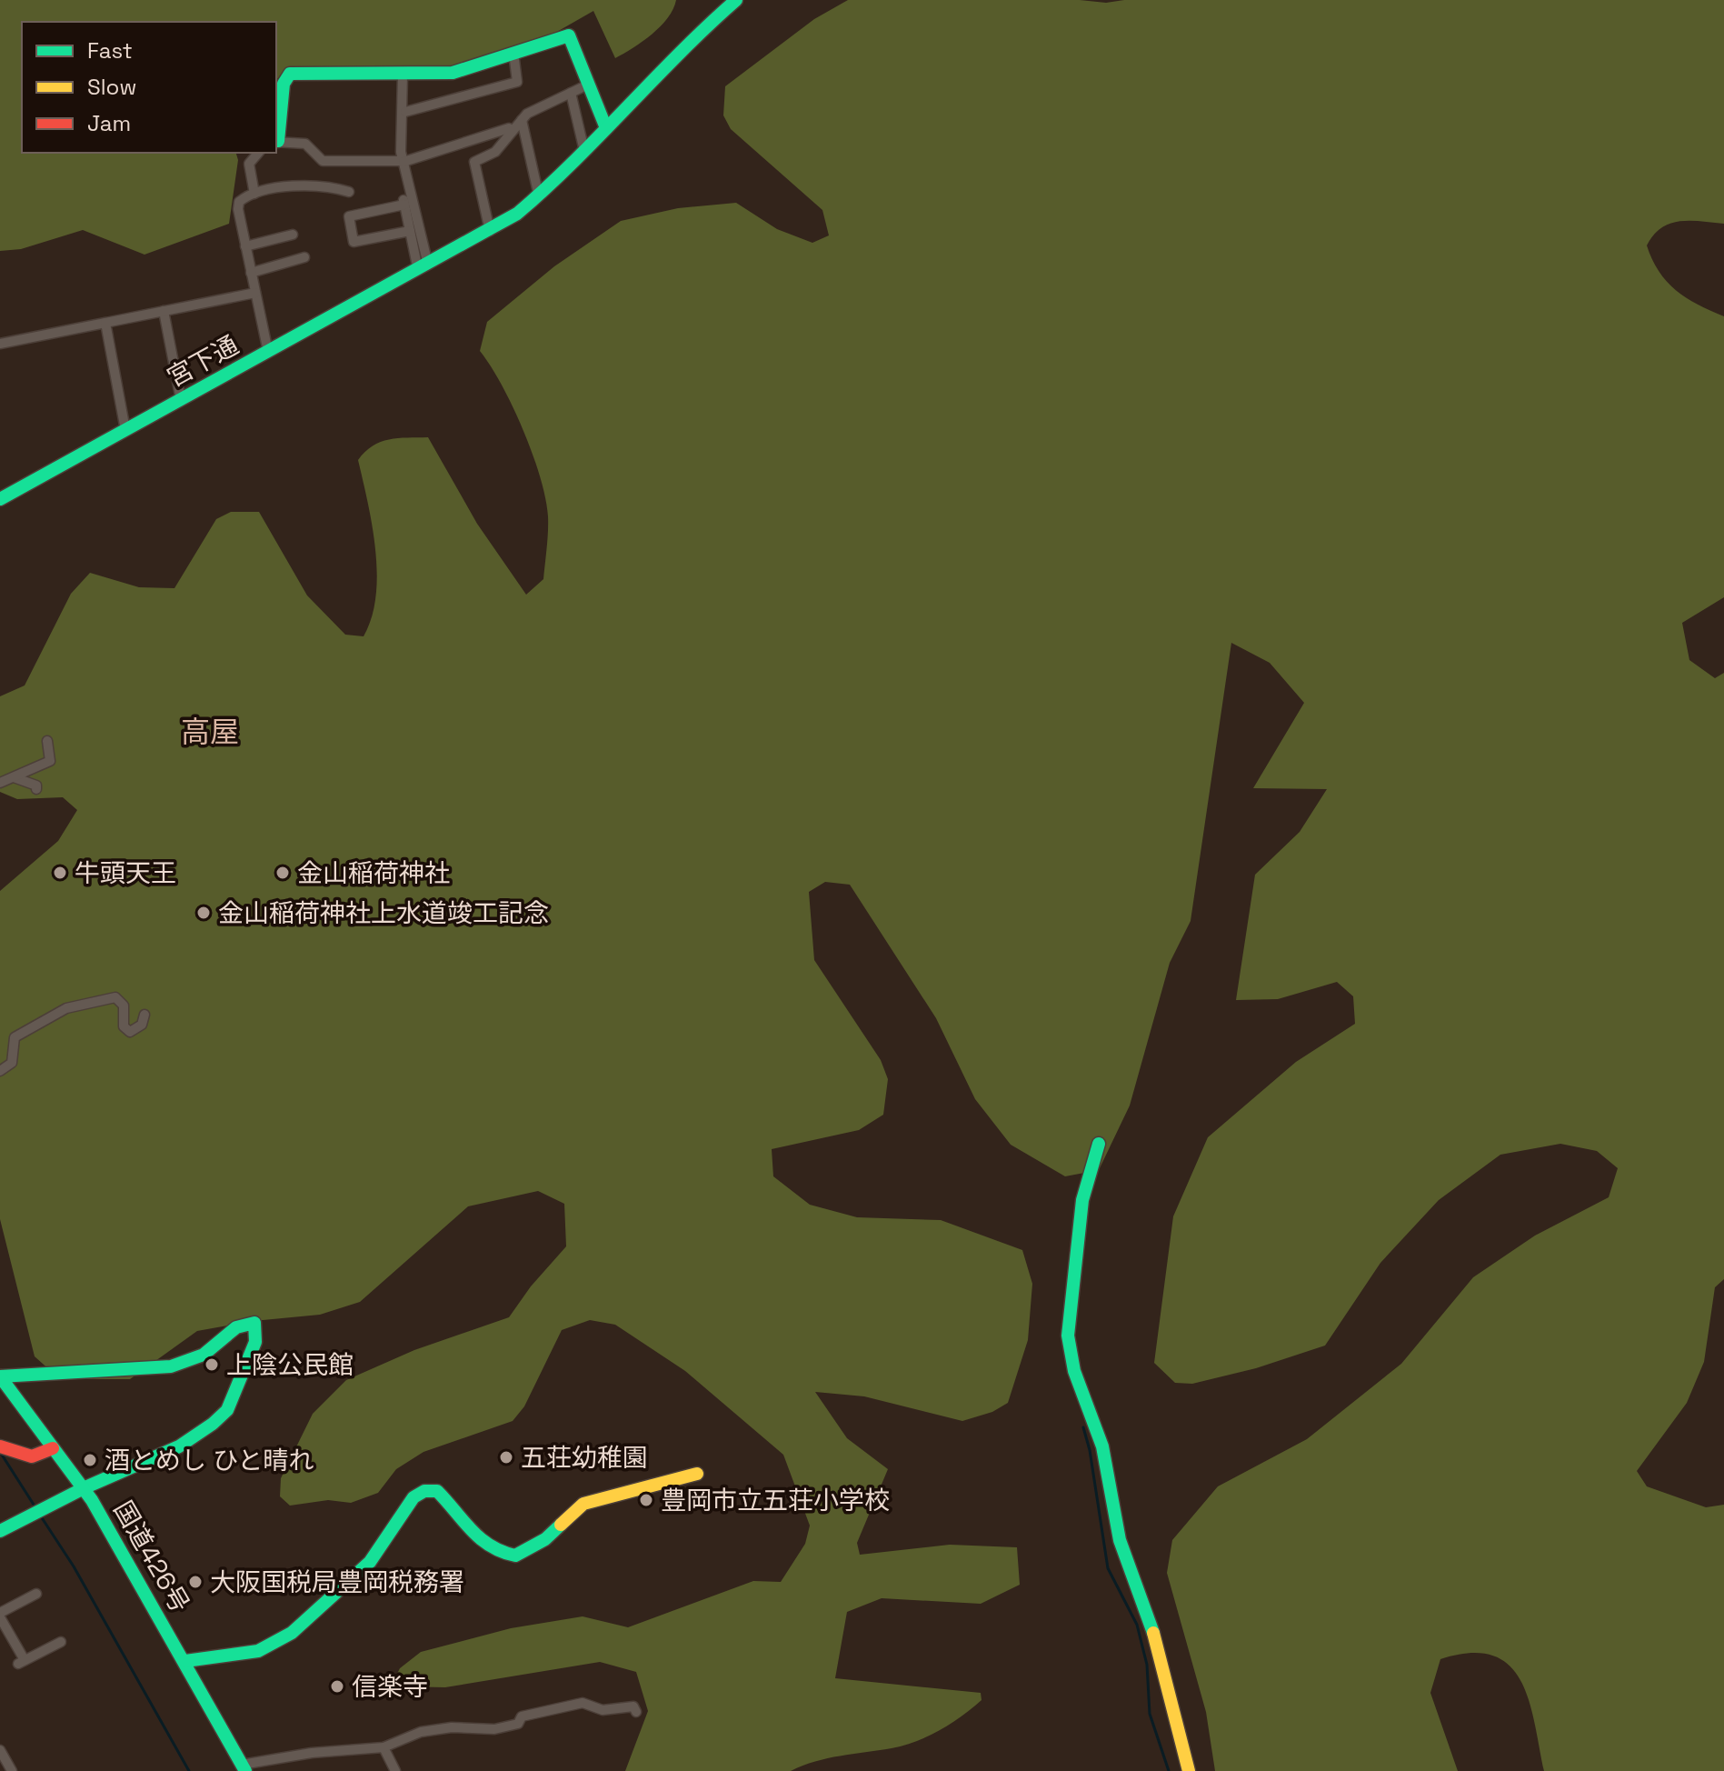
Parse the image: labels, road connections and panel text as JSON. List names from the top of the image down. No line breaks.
{"streets":{"main road":["宮下通","国道426号"]},"districts":["高屋"],"places":["牛頭天王","金山稲荷神社","金山稲荷神社上水道竣工記念","上陰公民館","五荘幼稚園","酒とめし ひと晴れ","豊岡市立五荘小学校","大阪国税局豊岡税務署","信楽寺"],"legend":["Fast","Slow","Jam"]}
